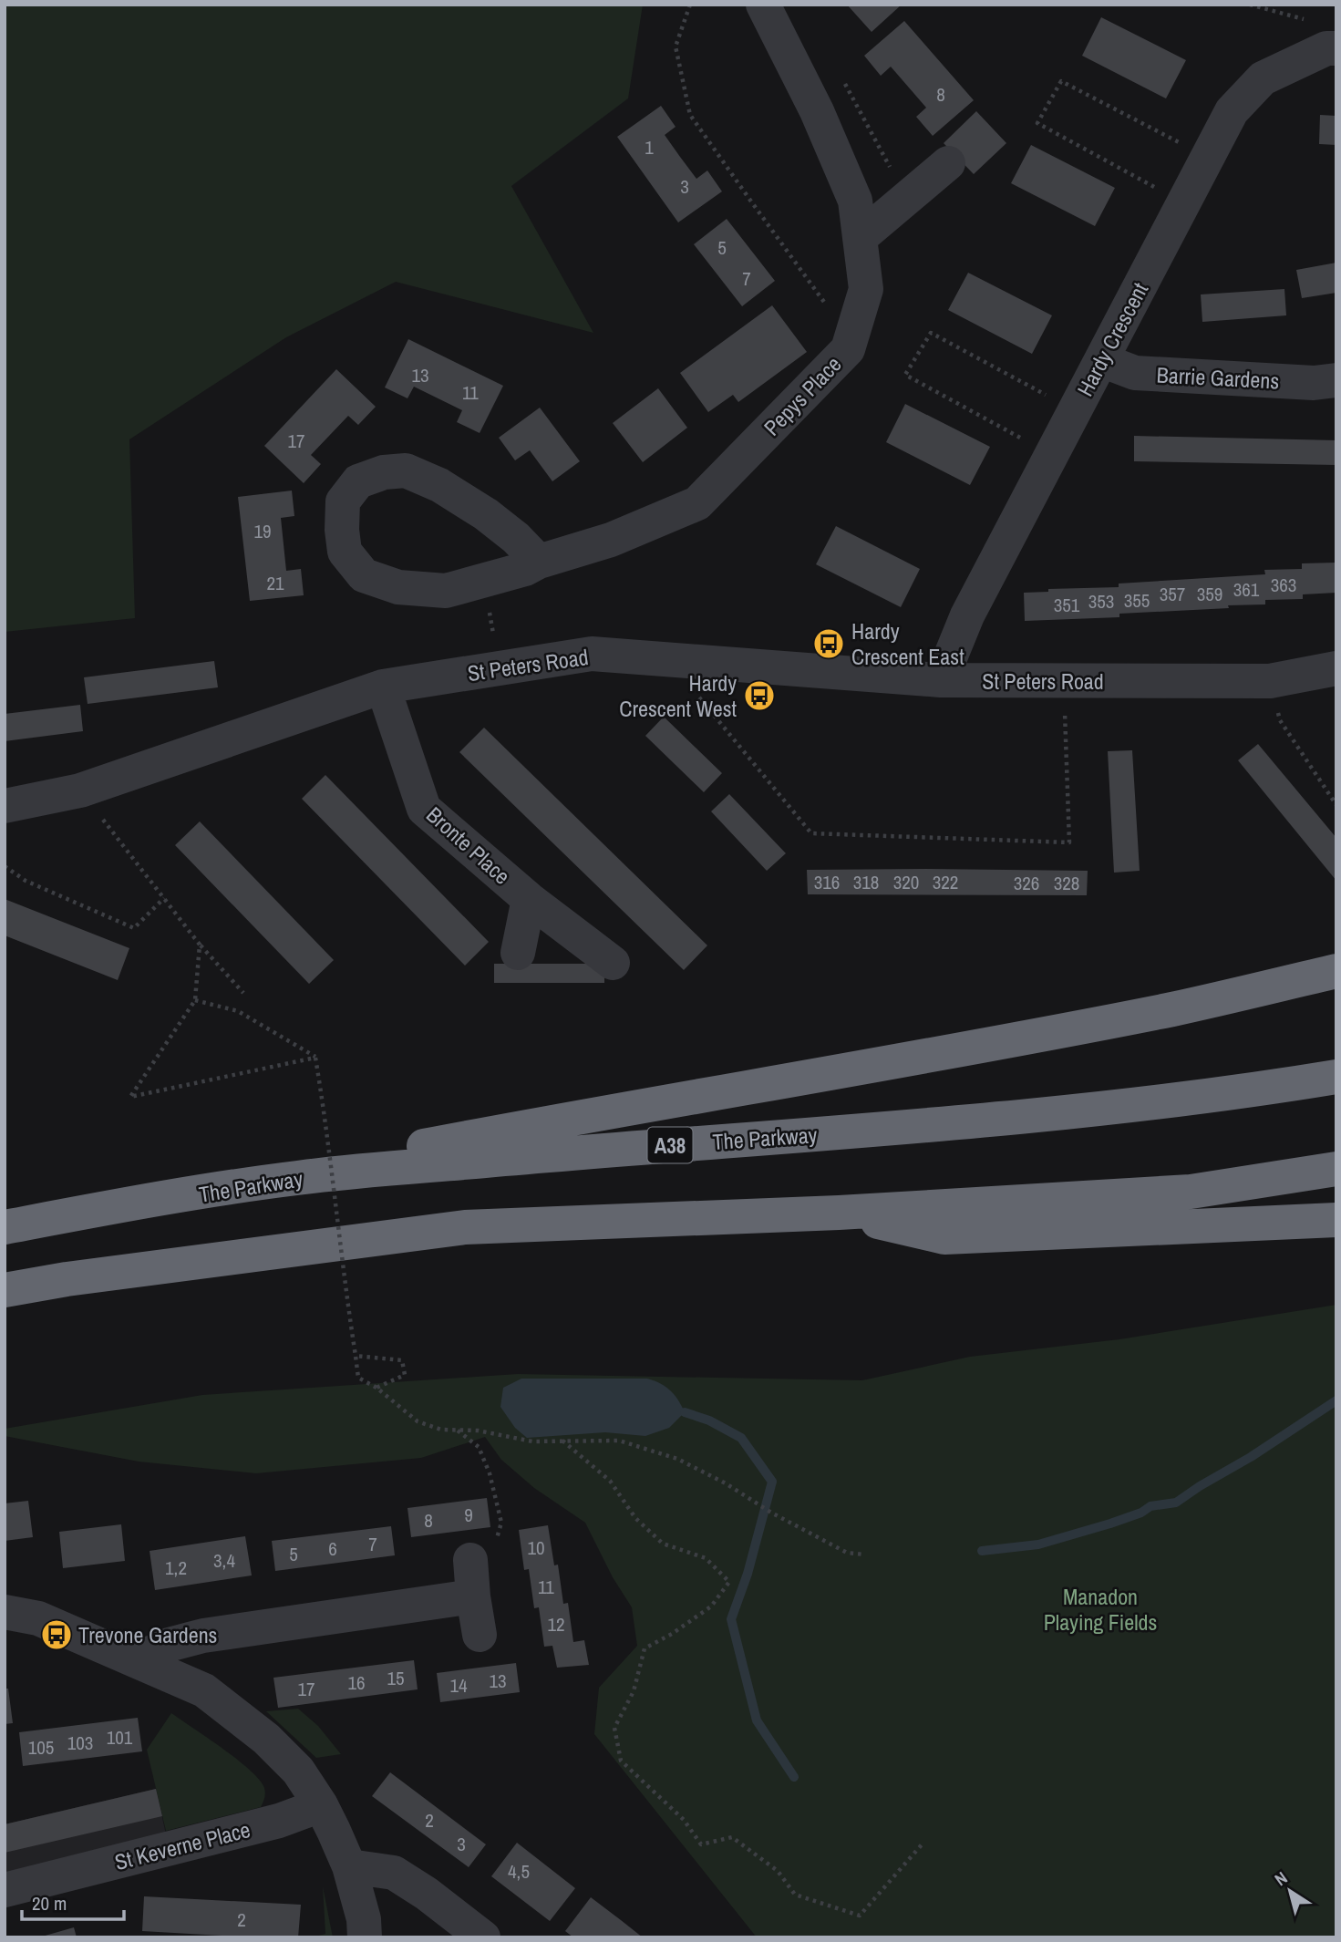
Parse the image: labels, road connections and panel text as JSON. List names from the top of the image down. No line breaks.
{"streets":{"highway":["The Parkway","A38"],"street":["Hardy Crescent","Barrie Gardens","Pepys Place","St Peters Road","Bronte Place","St Keverne Place"]},"crossings":[["Hardy Crescent","Barrie Gardens"],["Hardy Crescent","St Peters Road"],["St Peters Road","Bronte Place"],["The Parkway","A38"]],"parks":["Manadon Playing Fields"],"places":{"bus stop":["Hardy Crescent East","Hardy Crescent West","Trevone Gardens"]},"house_numbers":["8","1","3","5","7","13","11","17","19","21","363","361","357","359","355","353","351","316","318","320","322","326","328","9","8","7","10","6","5","3,4","1,2","11","12","15","13","16","14","17","101","103","105","2","3","4,5","2"],"scale_bar":"20 m","north":"top left"}
